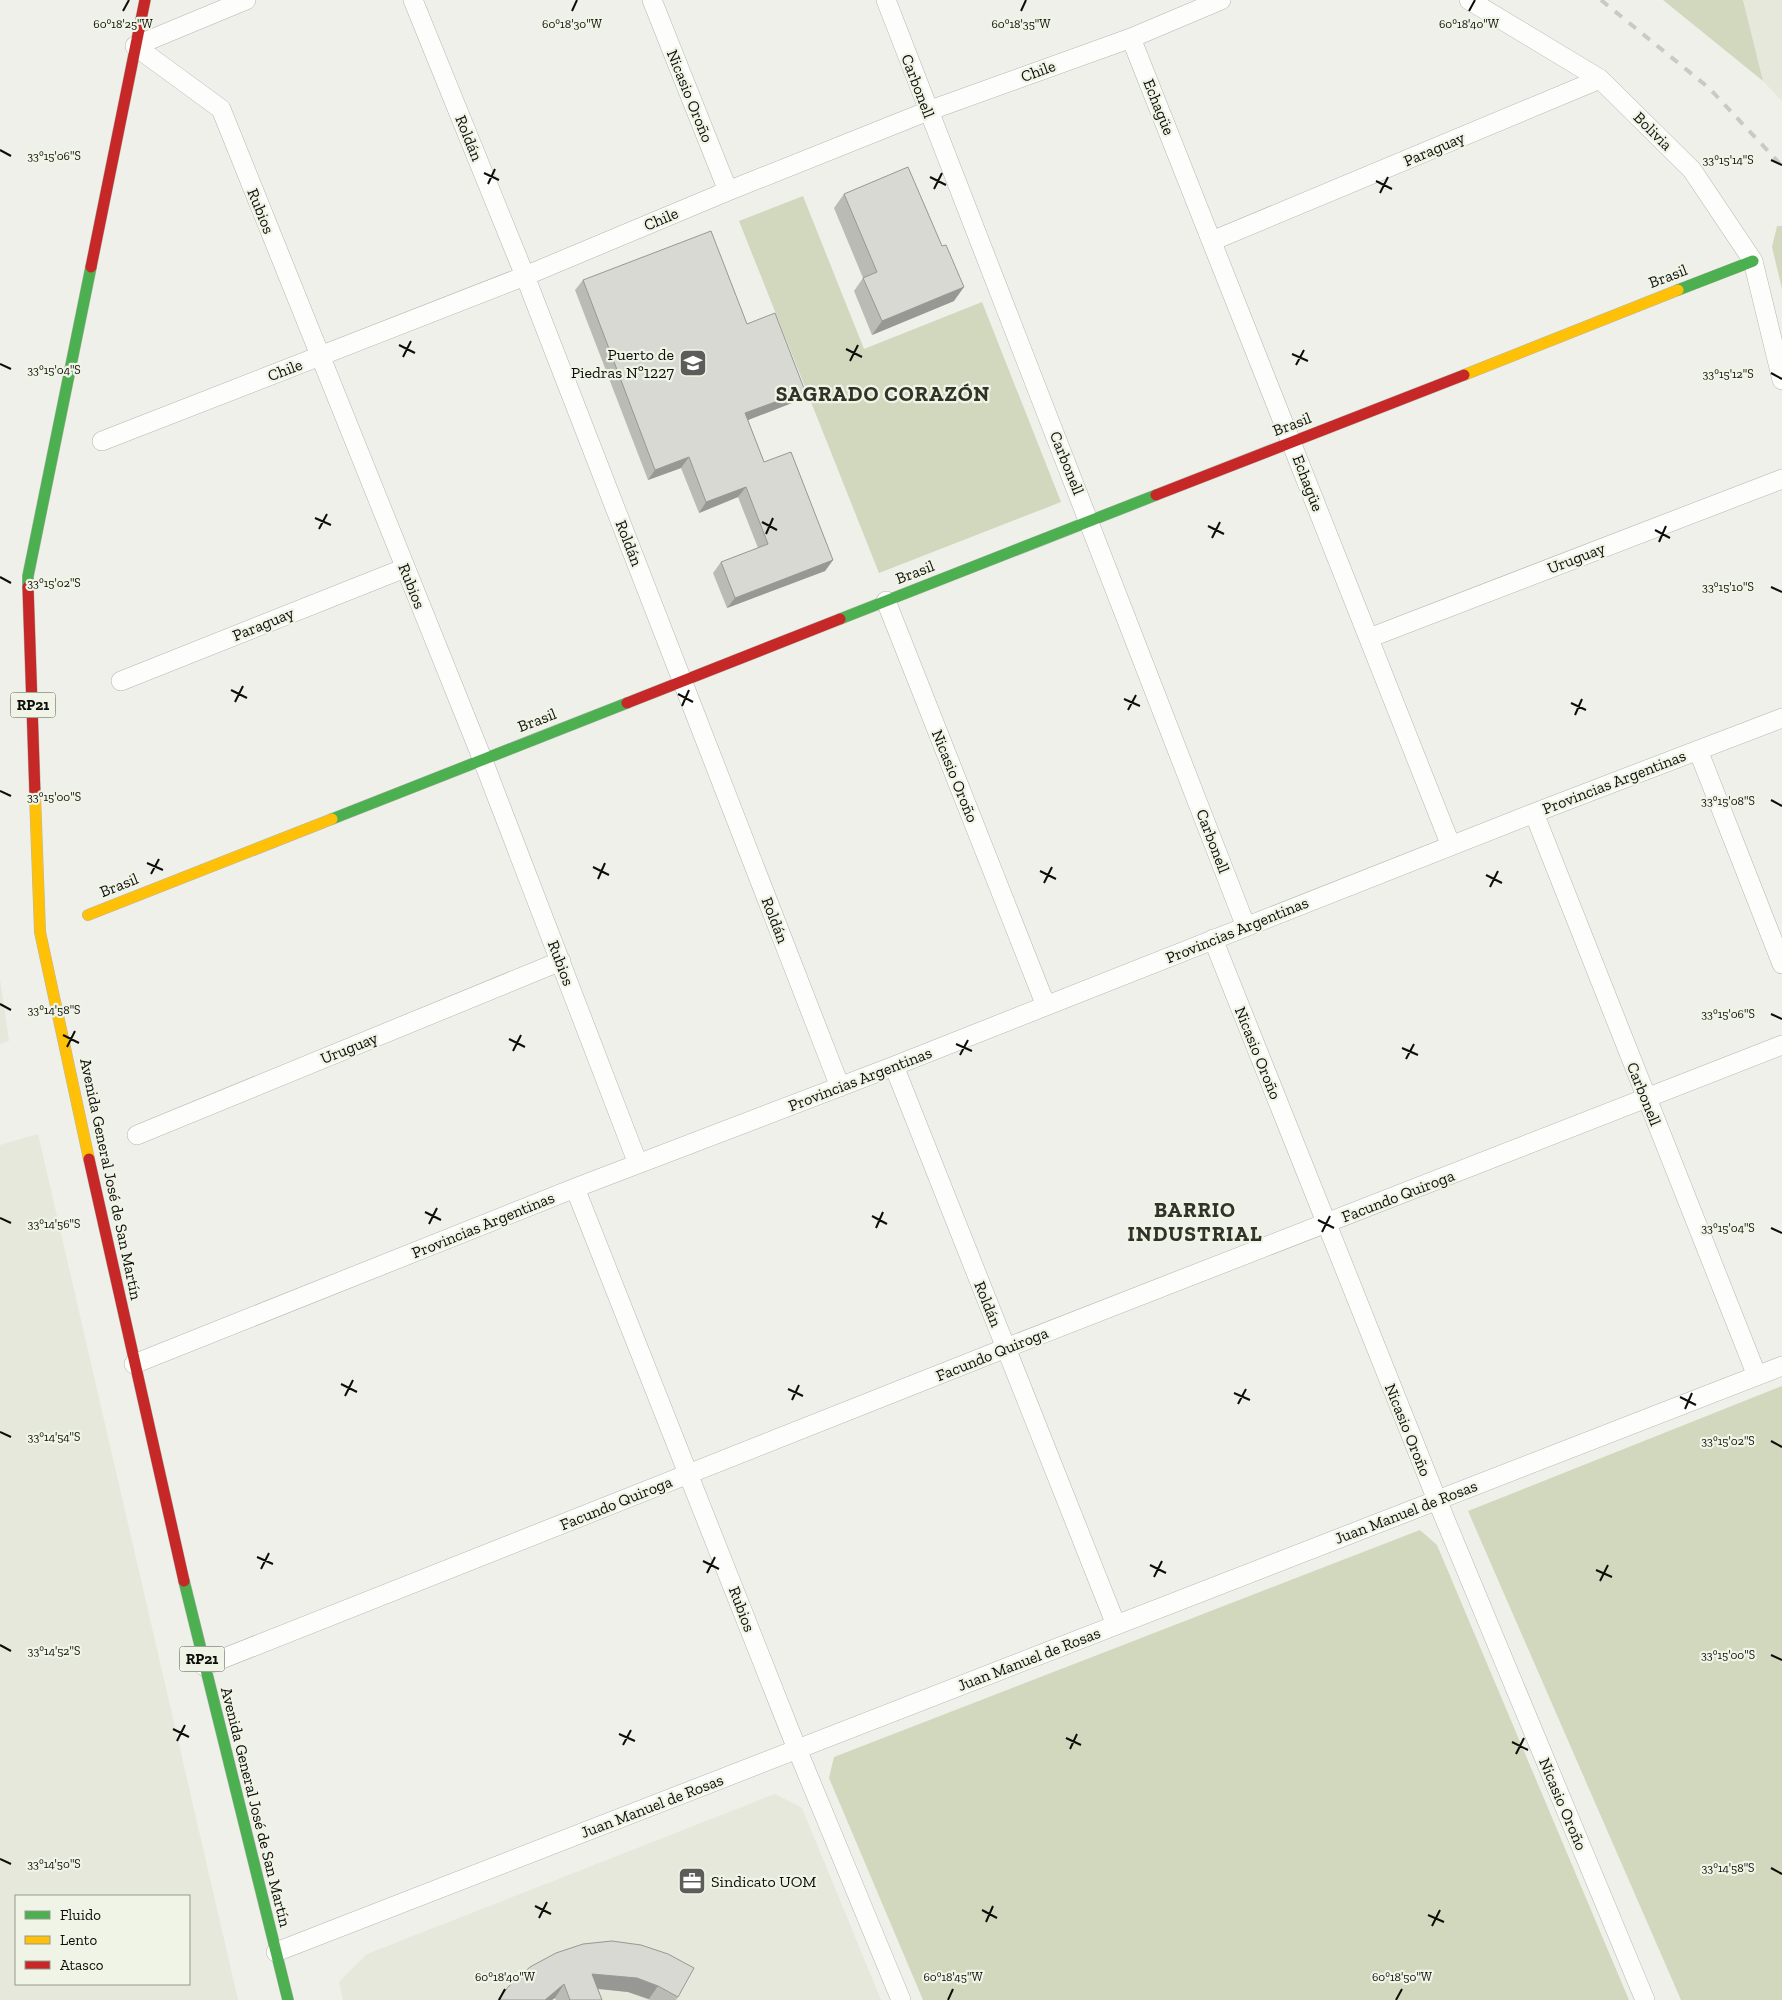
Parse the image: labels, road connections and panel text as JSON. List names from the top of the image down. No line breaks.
{"streets":{"main road":["Brasil","RP21","Avenida General José de San Martín"],"street":["Chile","Carbonell","Nicasio Oroño","Echagüe","Bolivia","Roldán","Paraguay","Rubios","Uruguay","Provincias Argentinas","Facundo Quiroga","Juan Manuel de Rosas"]},"crossings":[["Chile","Carbonell"],["Chile","Nicasio Oroño"],["Chile","Echagüe"],["Chile","Roldán"],["Chile","Rubios"],["Carbonell","Brasil"],["Carbonell","Provincias Argentinas"],["Carbonell","Facundo Quiroga"],["Carbonell","Juan Manuel de Rosas"],["Nicasio Oroño","Brasil"],["Nicasio Oroño","Provincias Argentinas"],["Nicasio Oroño","Facundo Quiroga"],["Nicasio Oroño","Juan Manuel de Rosas"],["Echagüe","Paraguay"],["Echagüe","Brasil"],["Echagüe","Uruguay"],["Echagüe","Provincias Argentinas"],["Bolivia","Paraguay"],["Bolivia","Brasil"],["Roldán","Brasil"],["Roldán","Provincias Argentinas"],["Roldán","Facundo Quiroga"],["Roldán","Juan Manuel de Rosas"],["Paraguay","Rubios"],["Rubios","Brasil"],["Rubios","Uruguay"],["Rubios","Provincias Argentinas"],["Rubios","Avenida General José de San Martín"],["Rubios","Facundo Quiroga"],["Rubios","Juan Manuel de Rosas"],["Provincias Argentinas","Avenida General José de San Martín"],["Avenida General José de San Martín","Facundo Quiroga"],["Avenida General José de San Martín","Juan Manuel de Rosas"]],"districts":["SAGRADO CORAZÓN","BARRIO INDUSTRIAL"],"places":{"school or university":["Puerto de Piedras Nº1227"],"office":["Sindicato UOM"]},"legend":["Fluido","Lento","Atasco"],"coordinates":["60°18'25\"W","60°18'30\"W","60°18'35\"W","60°18'40\"W","33°15'06\"S","33°15'14\"S","33°15'04\"S","33°15'12\"S","33°15'02\"S","33°15'10\"S","33°15'00\"S","33°15'08\"S","33°14'58\"S","33°14'56\"S","33°14'54\"S","33°14'52\"S","33°14'50\"S","60°18'45\"W","60°18'50\"W"]}
